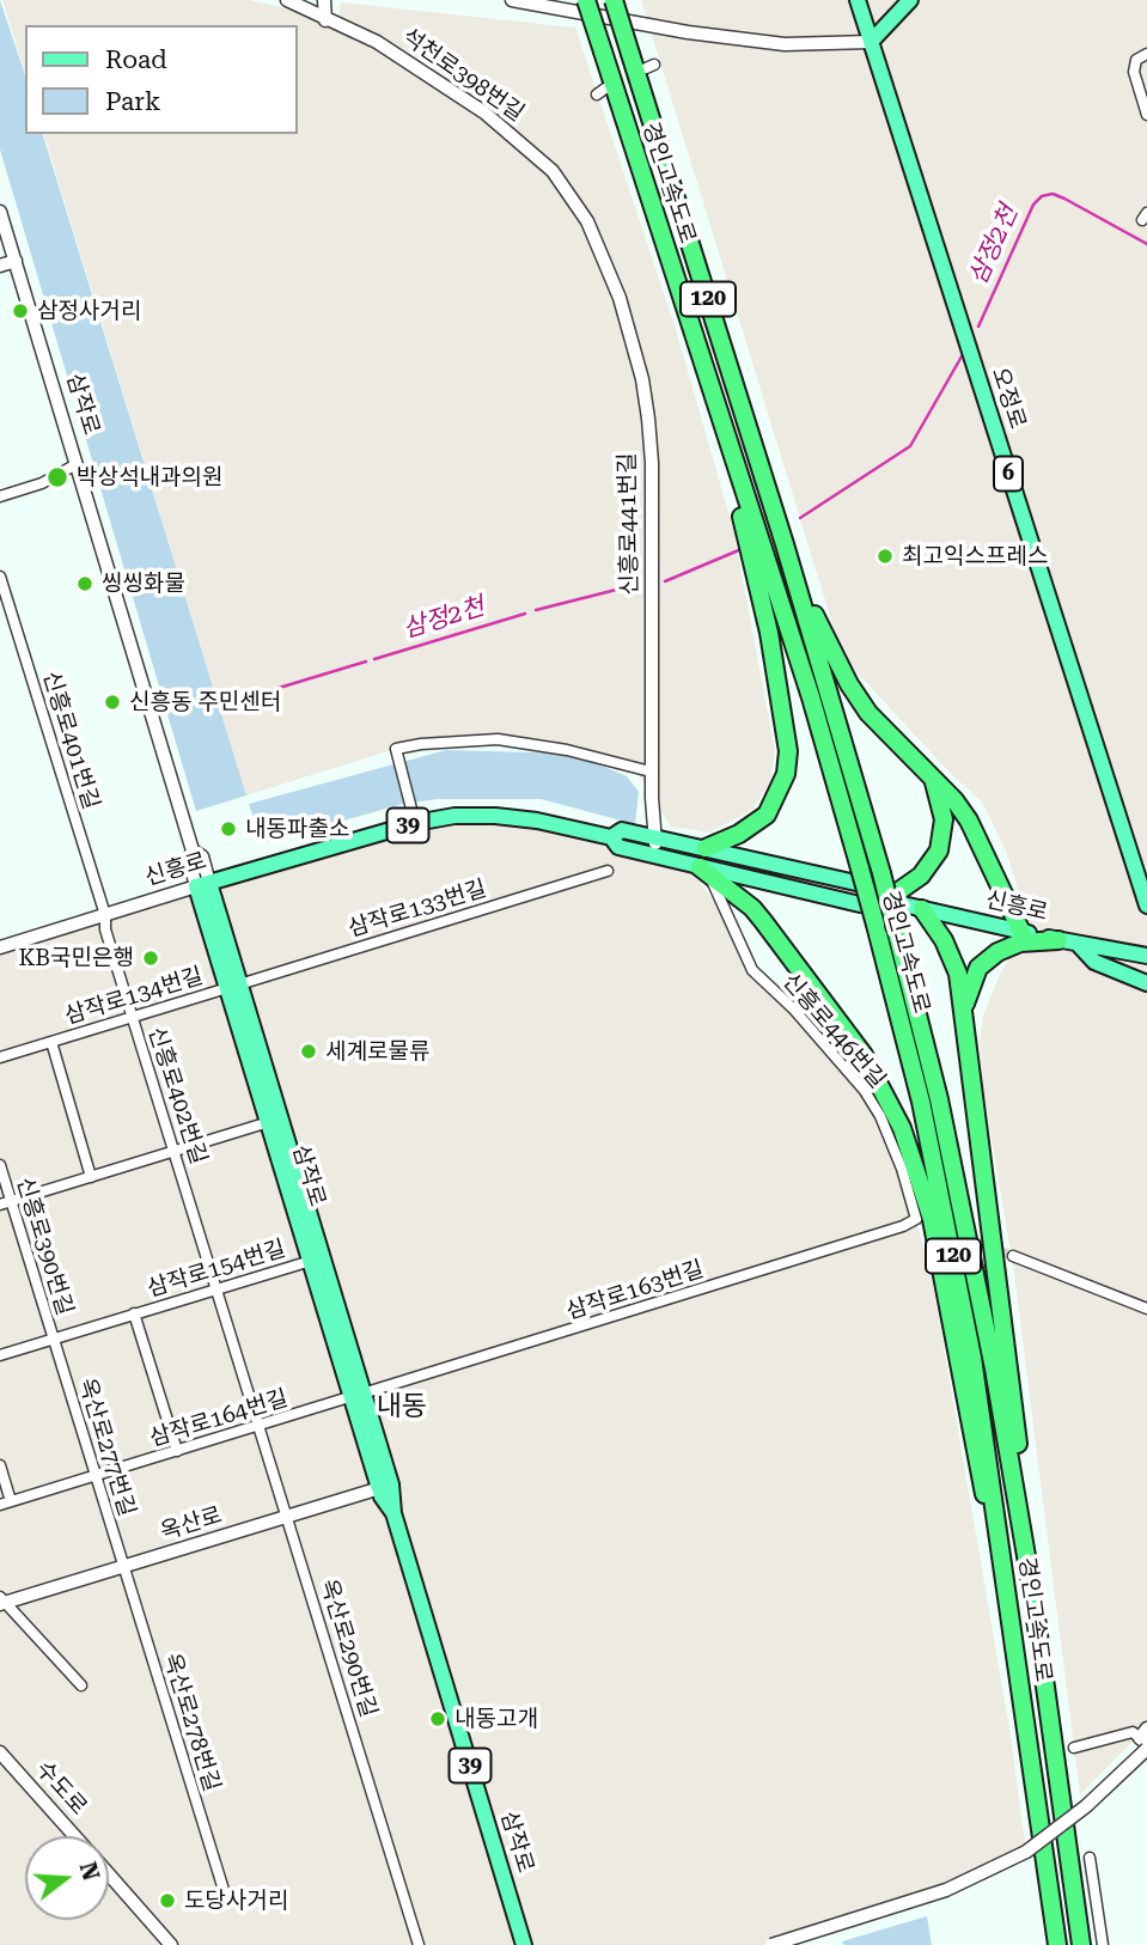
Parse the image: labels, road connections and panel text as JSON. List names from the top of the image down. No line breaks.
{"streets":{"highway":["경인고속도로","120"],"main road":["오정로","삼작로","6","39","신흥로"],"street":["석천로398번길","신흥로441번길","신흥로401번길","삼작로133번길","삼작로134번길","신흥로446번길","신흥로402번길","신흥로390번길","삼작로154번길","삼작로163번길","삼작로164번길","옥산로277번길","옥산로","옥산로290번길","옥산로278번길","수도로"]},"crossings":[["석천로398번길","신흥로441번길"],["삼작로","신흥로"],["삼작로","삼작로133번길"],["삼작로","삼작로134번길"],["삼작로","삼작로154번길"],["삼작로","삼작로163번길"],["삼작로","삼작로164번길"],["삼작로","옥산로"],["신흥로441번길","신흥로"],["신흥로401번길","신흥로"],["신흥로401번길","신흥로402번길"],["신흥로","신흥로446번길"],["신흥로","신흥로402번길"],["삼작로133번길","삼작로134번길"],["삼작로134번길","신흥로402번길"],["신흥로446번길","삼작로163번길"],["신흥로402번길","삼작로154번길"],["신흥로402번길","삼작로164번길"],["신흥로402번길","옥산로290번길"],["신흥로390번길","삼작로154번길"],["신흥로390번길","옥산로277번길"],["삼작로154번길","삼작로164번길"],["삼작로154번길","옥산로277번길"],["삼작로163번길","삼작로164번길"],["삼작로164번길","옥산로277번길"],["삼작로164번길","옥산로290번길"],["옥산로277번길","옥산로"],["옥산로277번길","옥산로278번길"],["옥산로","옥산로290번길"],["옥산로","옥산로278번길"]],"districts":["내동"],"water":["삼정2천"],"places":["삼정사거리","박상석내과의원","최고익스프레스","씽씽화물","신흥동 주민센터","내동파출소","KB국민은행","세계로물류","내동고개","도당사거리"],"legend":["Road","Park"],"north":"right"}
